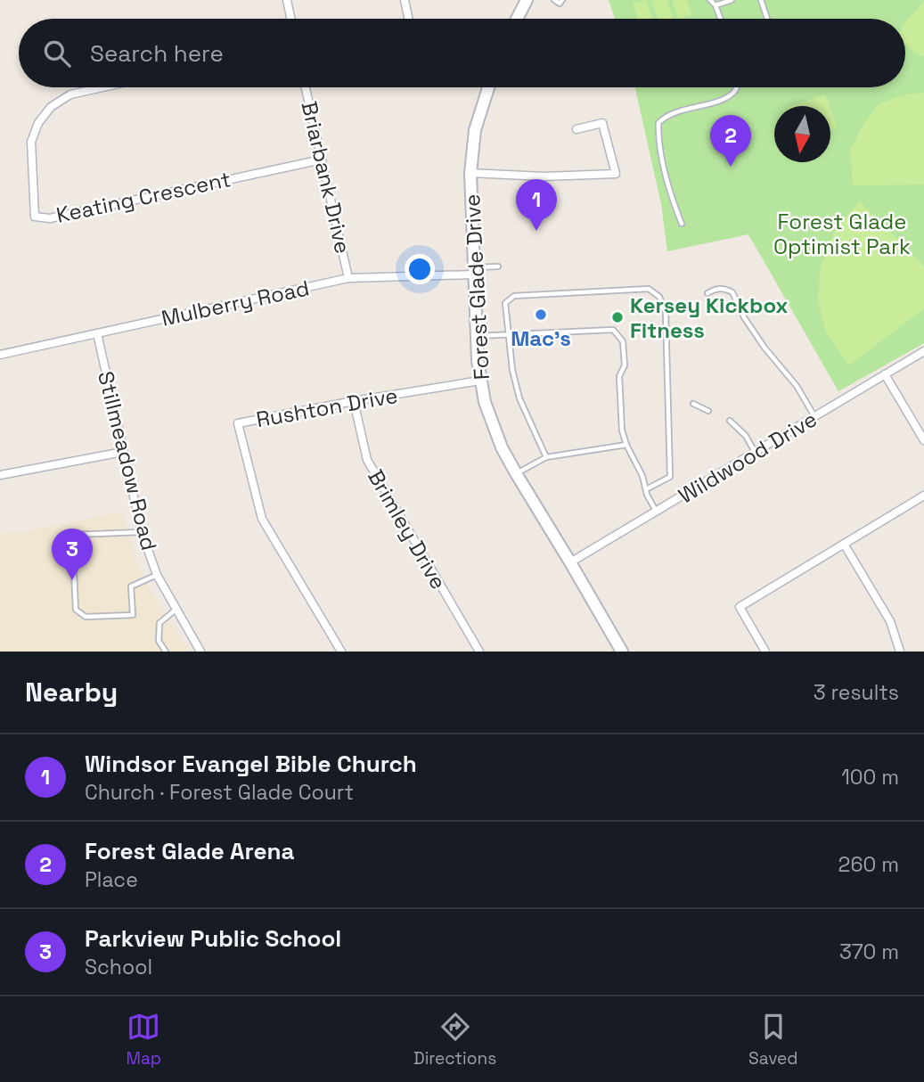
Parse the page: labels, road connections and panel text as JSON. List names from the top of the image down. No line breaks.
{"streets":{"street":["Briarbank Drive","Keating Crescent","Forest Glade Drive","Mulberry Road","Rushton Drive","Wildwood Drive","Stillmeadow Road","Brimley Drive"]},"crossings":[["Briarbank Drive","Keating Crescent"],["Briarbank Drive","Mulberry Road"],["Forest Glade Drive","Mulberry Road"],["Forest Glade Drive","Rushton Drive"],["Forest Glade Drive","Wildwood Drive"],["Mulberry Road","Stillmeadow Road"],["Rushton Drive","Brimley Drive"]],"parks":["Forest Glade Optimist Park"],"places":["Mac's","Kersey Kickbox Fitness"],"north":"bottom","page":{"search":"Search here","pins":["2","1","3"],"heading":["Nearby","3 results"],"list":[{"mark":"1","name":"Windsor Evangel Bible Church","note":"Church · Forest Glade Court","value":"100 m"},{"mark":"2","name":"Forest Glade Arena","note":"Place","value":"260 m"},{"mark":"3","name":"Parkview Public School","note":"School","value":"370 m"}],"nav":["Map","Directions","Saved"]}}
